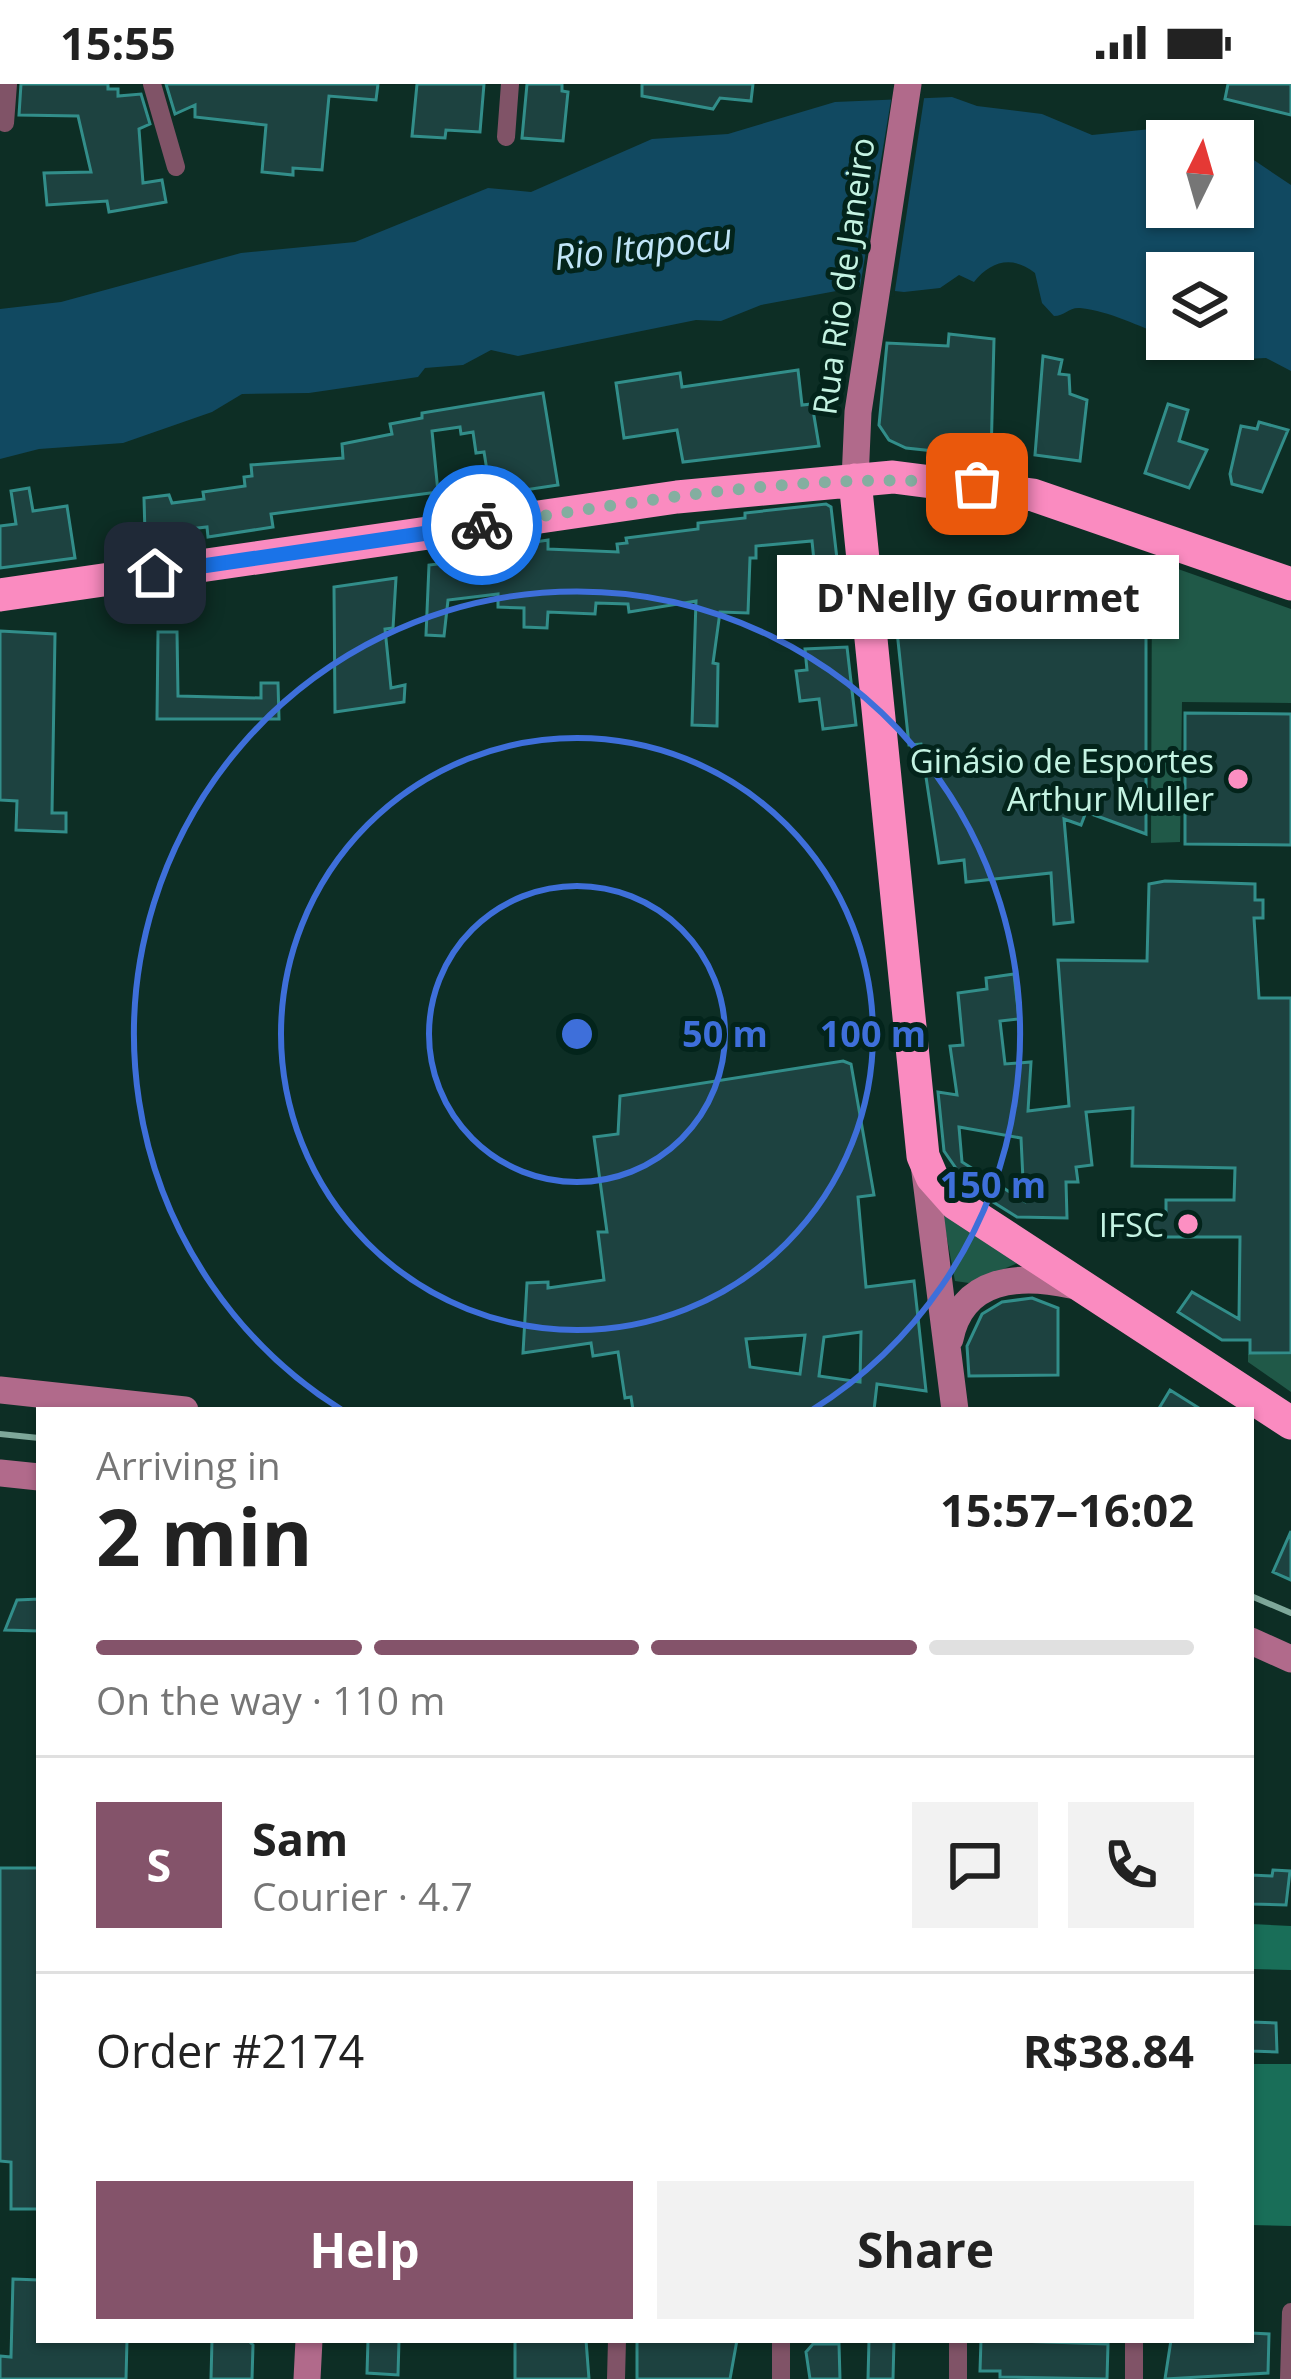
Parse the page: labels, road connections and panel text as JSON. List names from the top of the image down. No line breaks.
{"streets":{"street":["Rua Rio de Janeiro"]},"water":["Rio Itapocu"],"places":["D'Nelly Gourmet","Ginásio de Esportes Arthur Muller","IFSC"],"north":"top","page":{"status":"15:55","bubble":"D'Nelly Gourmet","heading":["2 min","Arriving in","15:57–16:02"],"panel":["Sam","Courier · 4.7","Order #2174","R$38.84"],"bar":"On the way · 110 m","round":"S","buttons":["Help","Share"]},"rings":["50 m","100 m","150 m"]}
